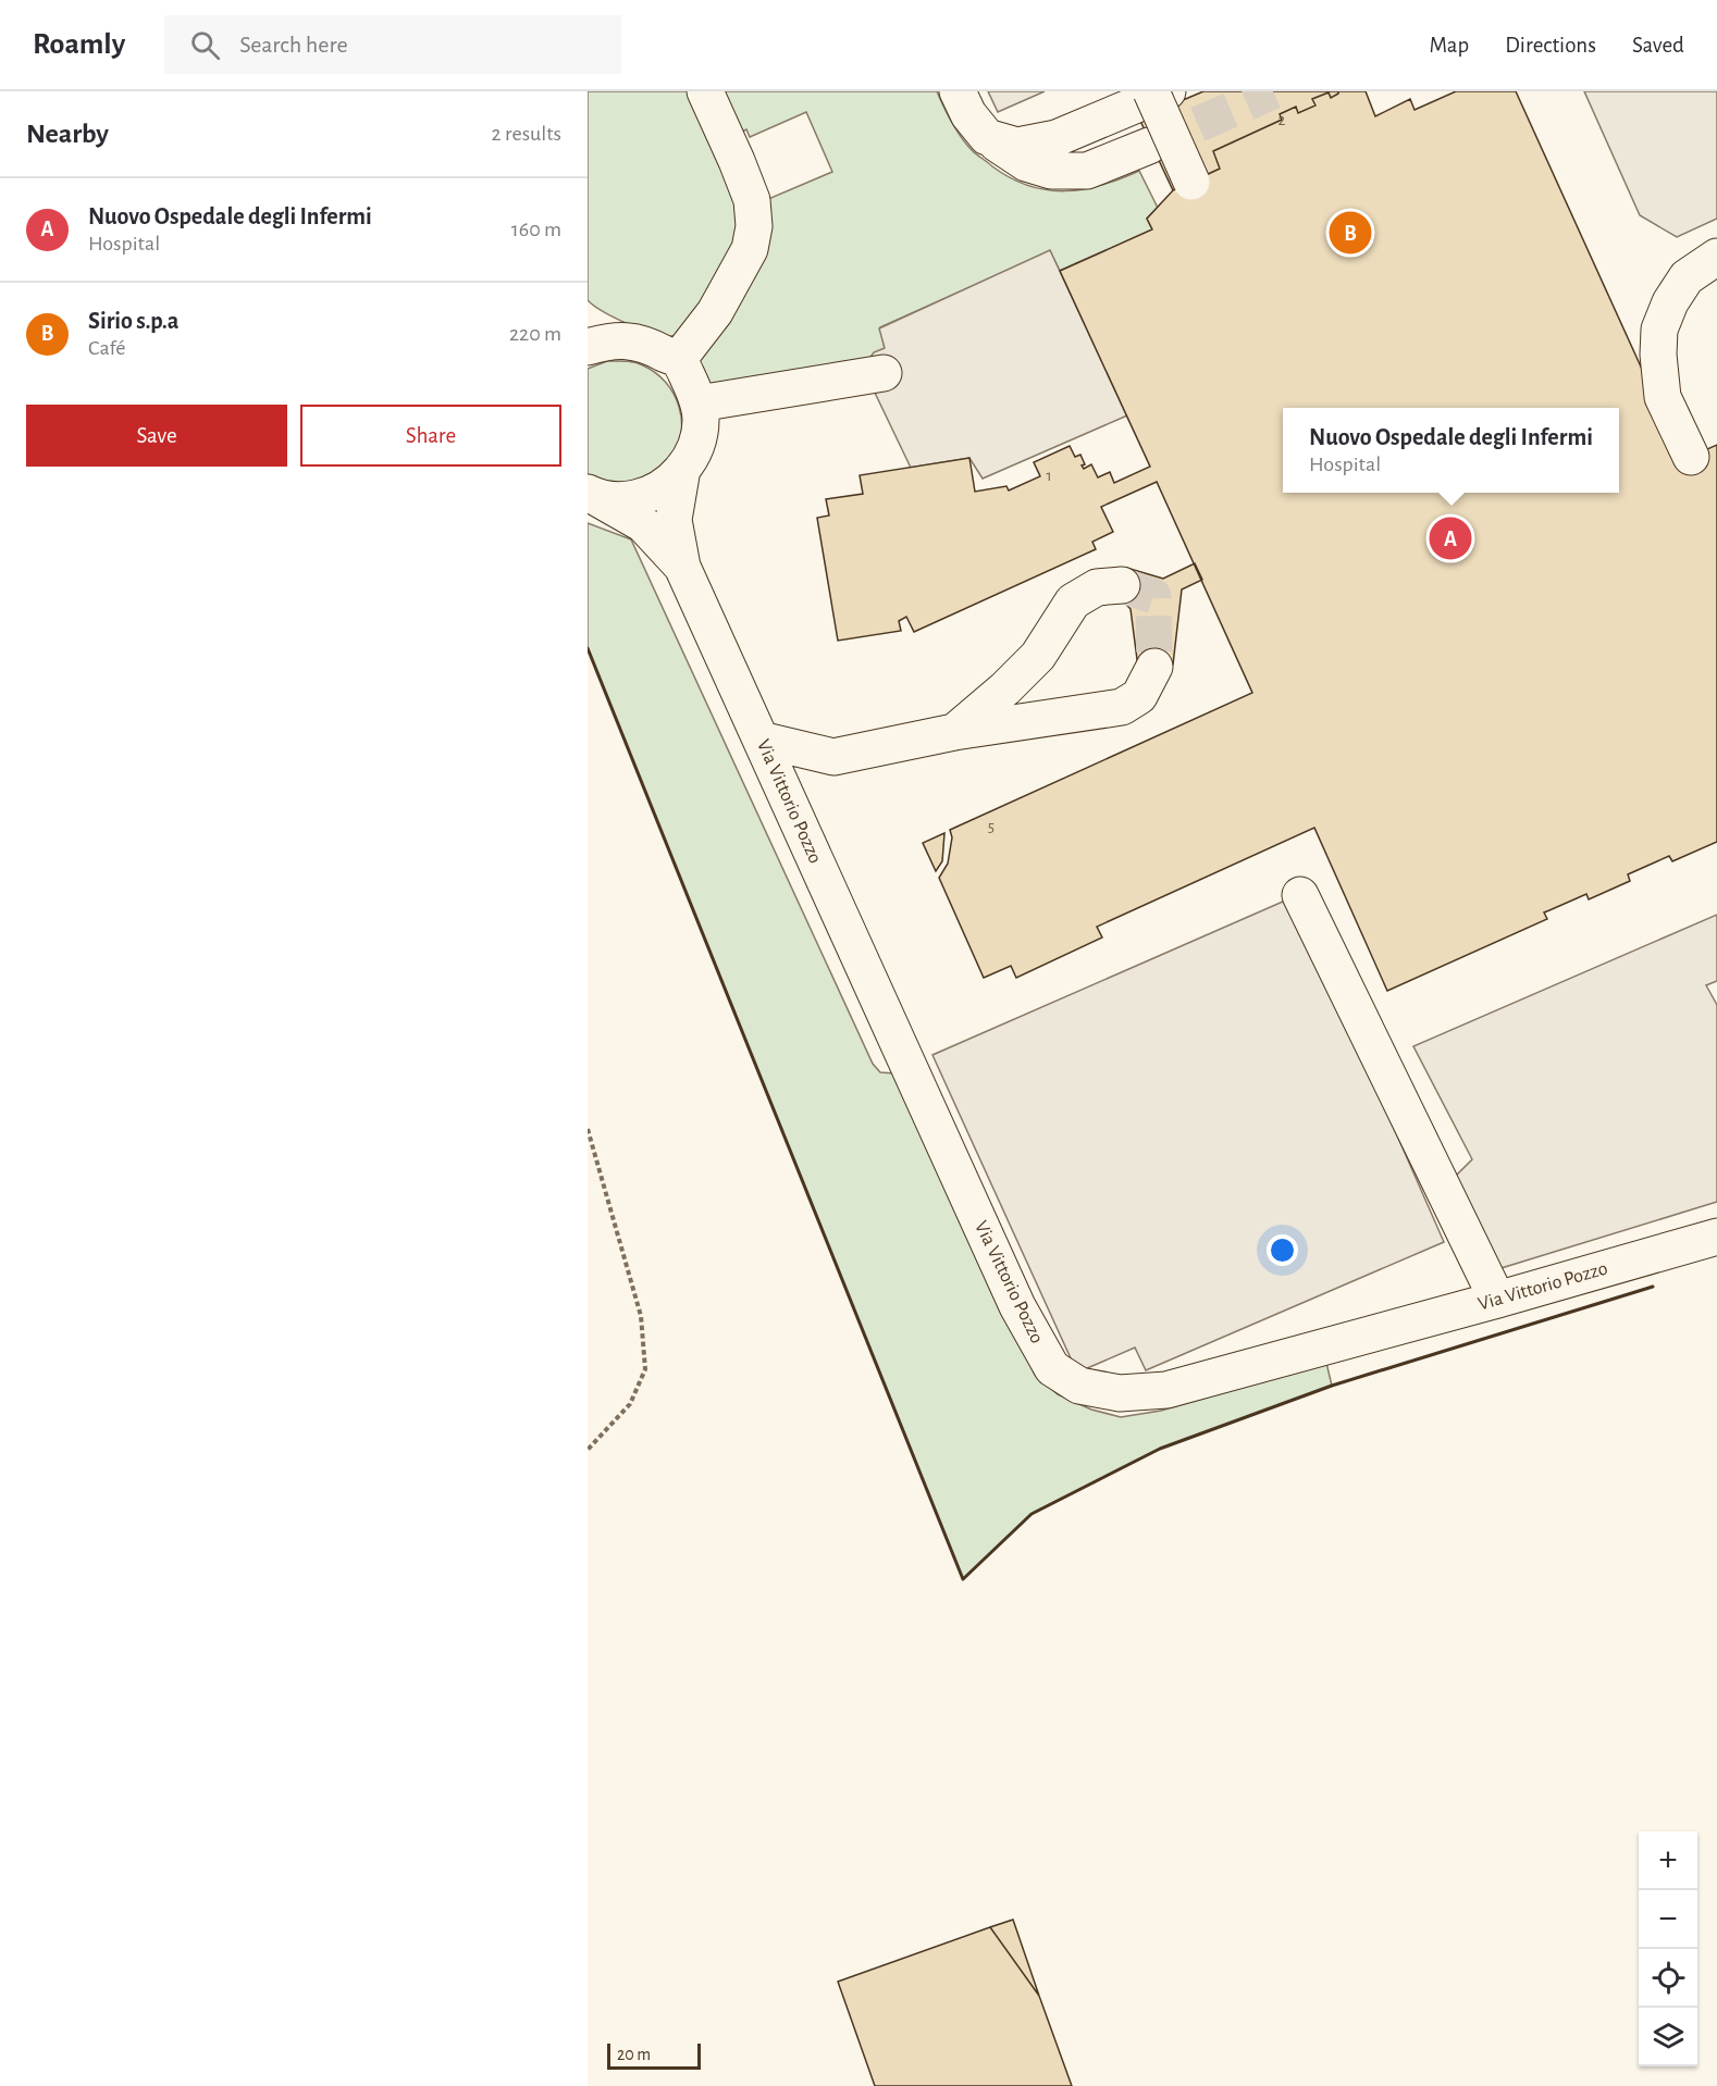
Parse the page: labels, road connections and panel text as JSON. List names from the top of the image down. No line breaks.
{"streets":{"lane":["Via Vittorio Pozzo"]},"house_numbers":["2","1","5"],"scale_bar":"20 m","page":{"header":"Roamly","search":"Search here","nav":["Map","Directions","Saved"],"heading":["Nearby","2 results"],"list":[{"mark":"A","name":"Nuovo Ospedale degli Infermi","note":"Hospital","value":"160 m"},{"mark":"B","name":"Sirio s.p.a","note":"Café","value":"220 m"}],"pins":["B","A"],"buttons":["Save","Share"],"popup":["Nuovo Ospedale degli Infermi","Hospital"],"map_buttons":["+","−"],"scale":"20 m"}}
